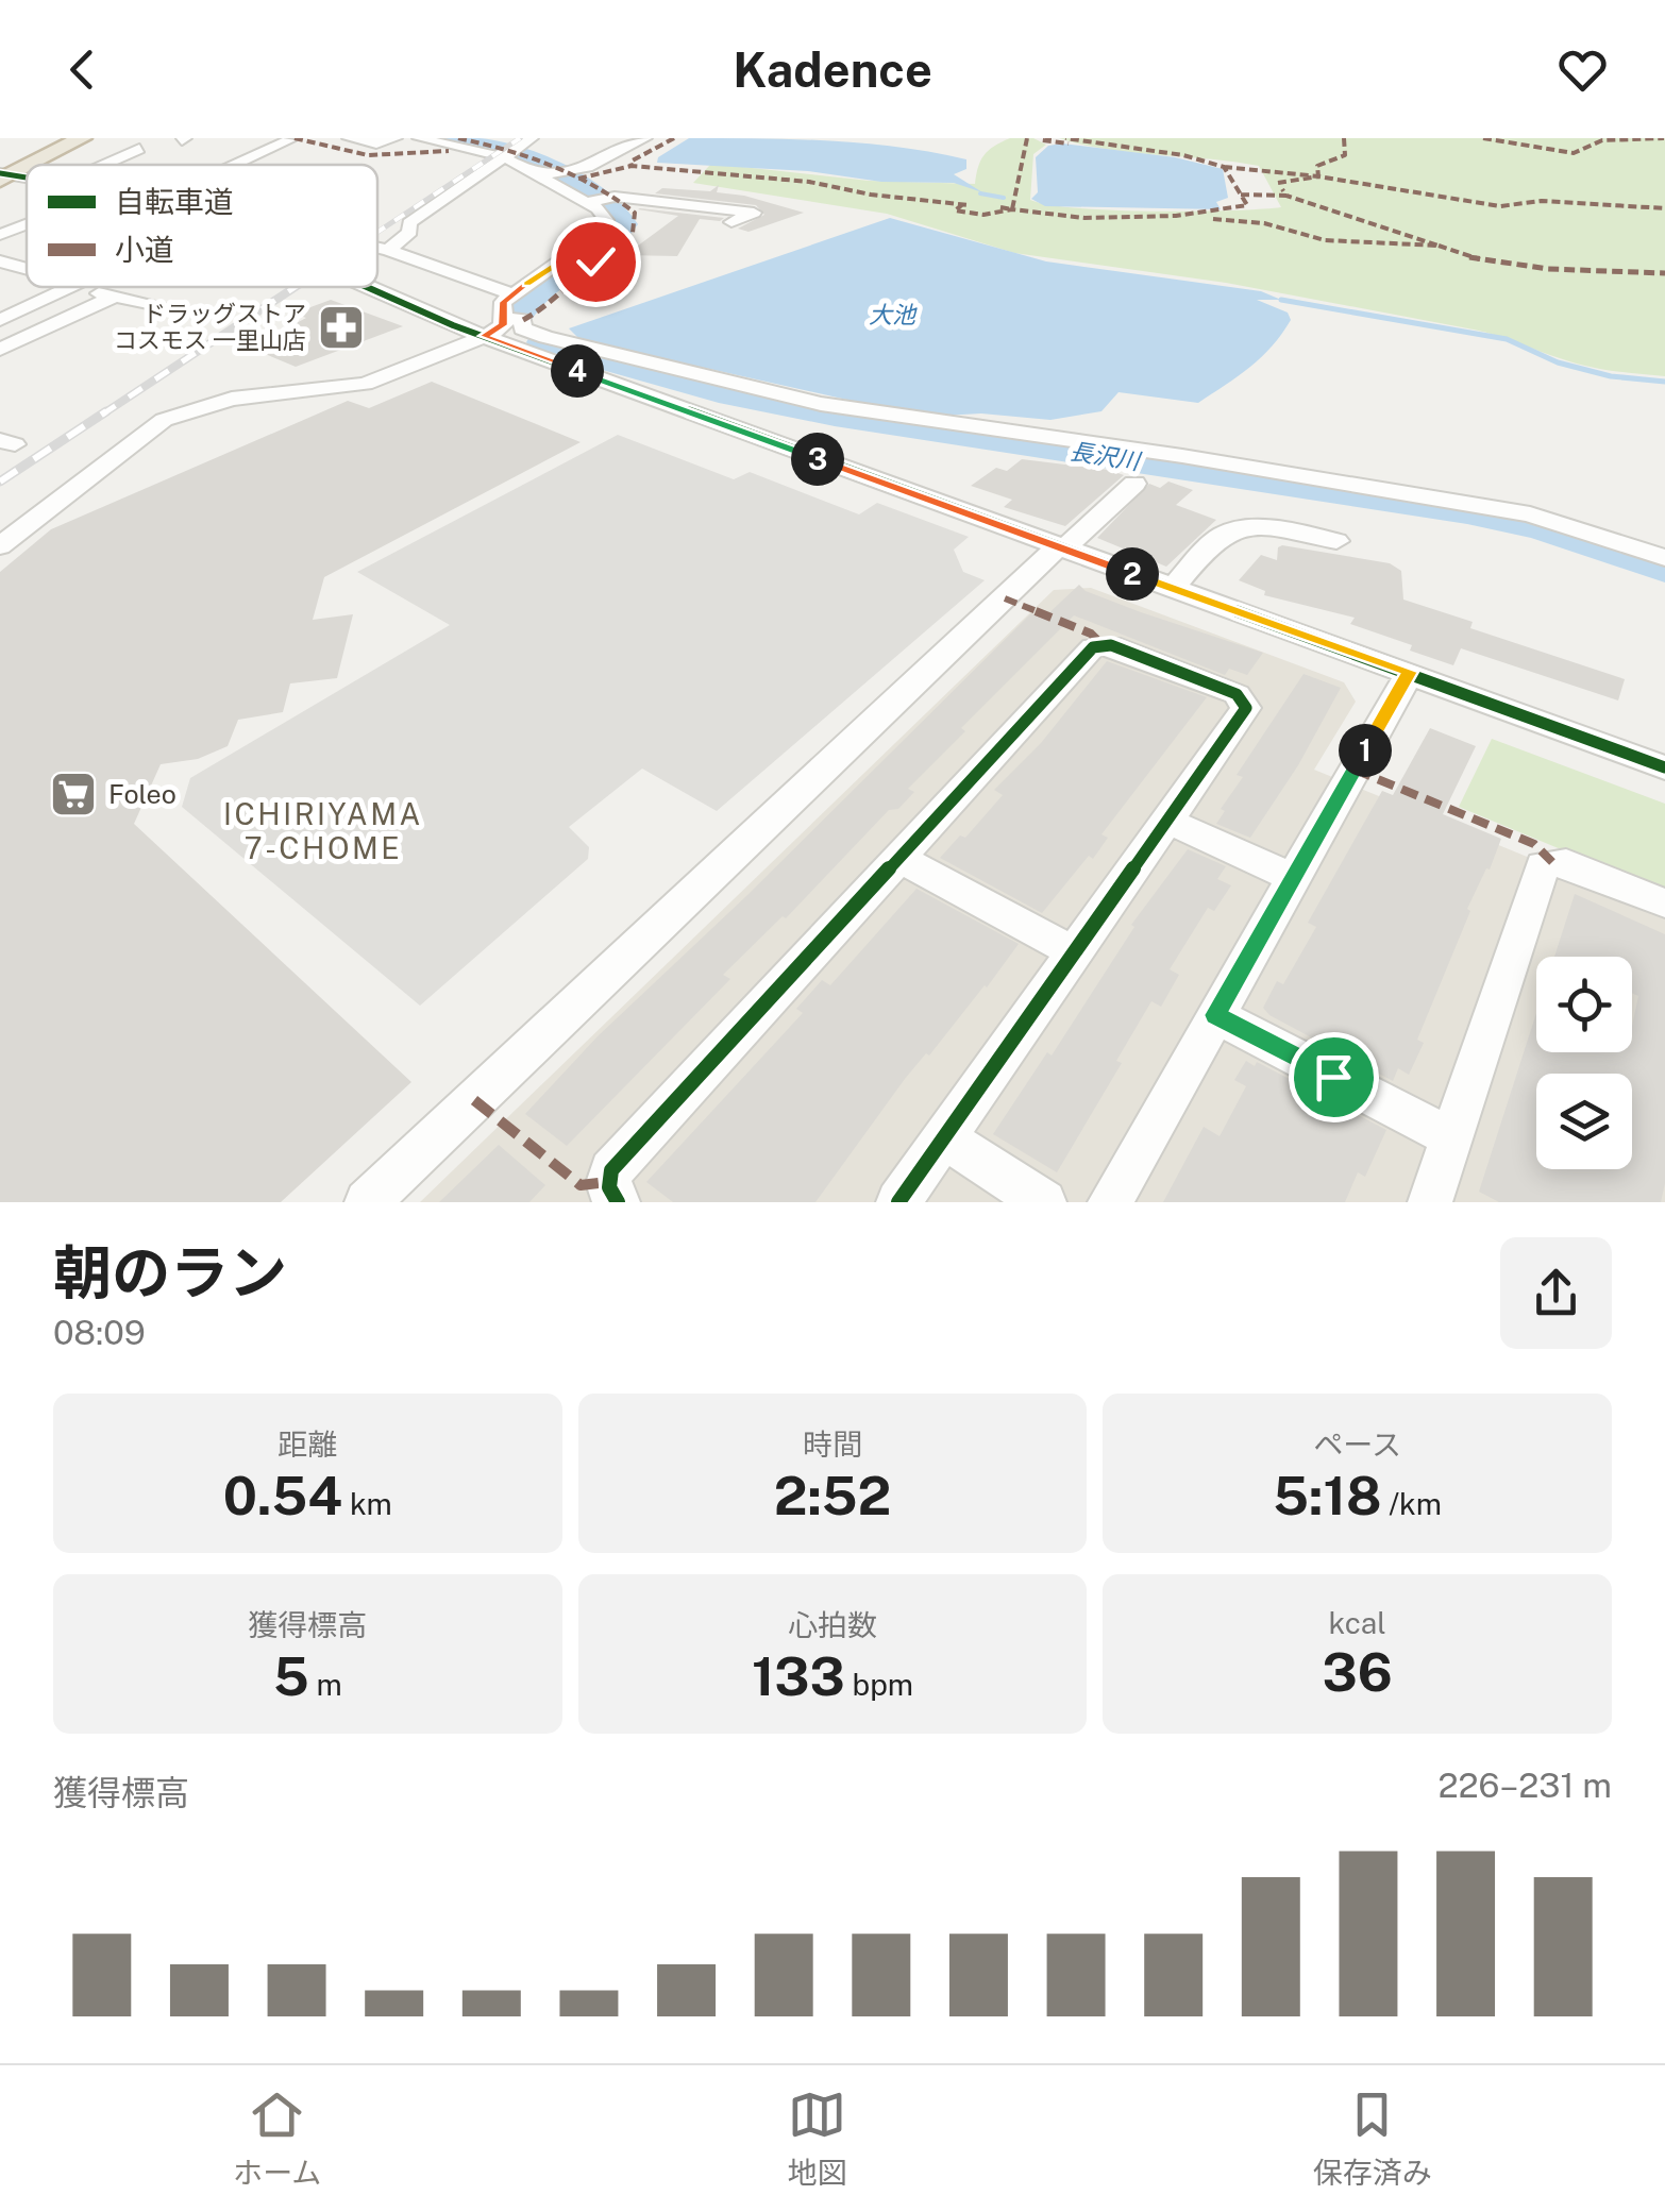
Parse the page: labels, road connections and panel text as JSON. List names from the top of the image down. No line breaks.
{"districts":["ICHIRIYAMA 7-CHOME"],"water":["大池","長沢川"],"places":{"pharmacy":["ドラッグストア コスモス 一里山店"],"supermarket":["Foleo"]},"legend":["自転車道","小道"],"page":{"header":"Kadence","pins":["4","3","2","1"],"heading":["朝のラン","08:09"],"stats":[["距離","0.54 km"],["時間","2:52"],["ペース","5:18 /km"],["獲得標高","5 m"],["心拍数","133 bpm"],["kcal","36"]],"chart":["獲得標高","226–231 m"],"tabs":["ホーム","地図","保存済み"]}}
